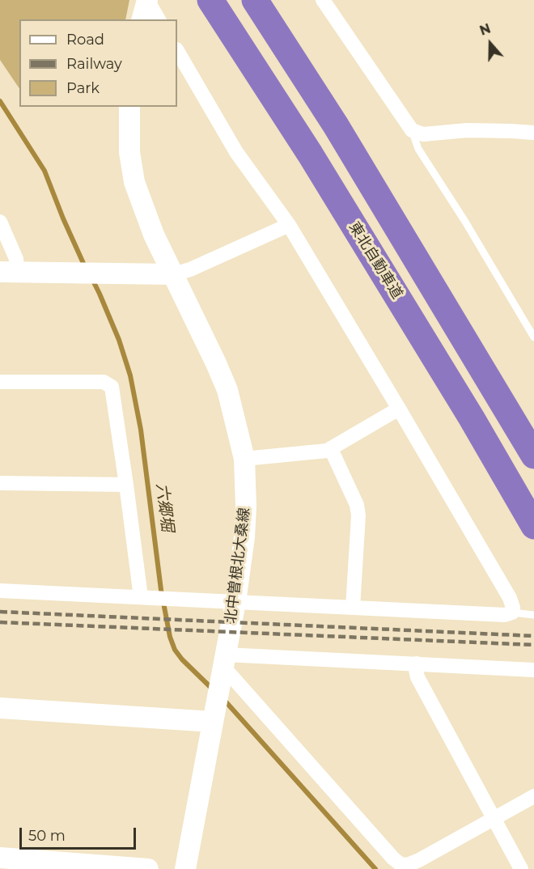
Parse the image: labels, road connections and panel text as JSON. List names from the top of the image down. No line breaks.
{"streets":{"highway":["東北自動車道"],"main road":["北中曽根北大桑線"]},"water":["六郷堀"],"legend":["Road","Railway","Park"],"scale_bar":"50 m","north":"top"}
